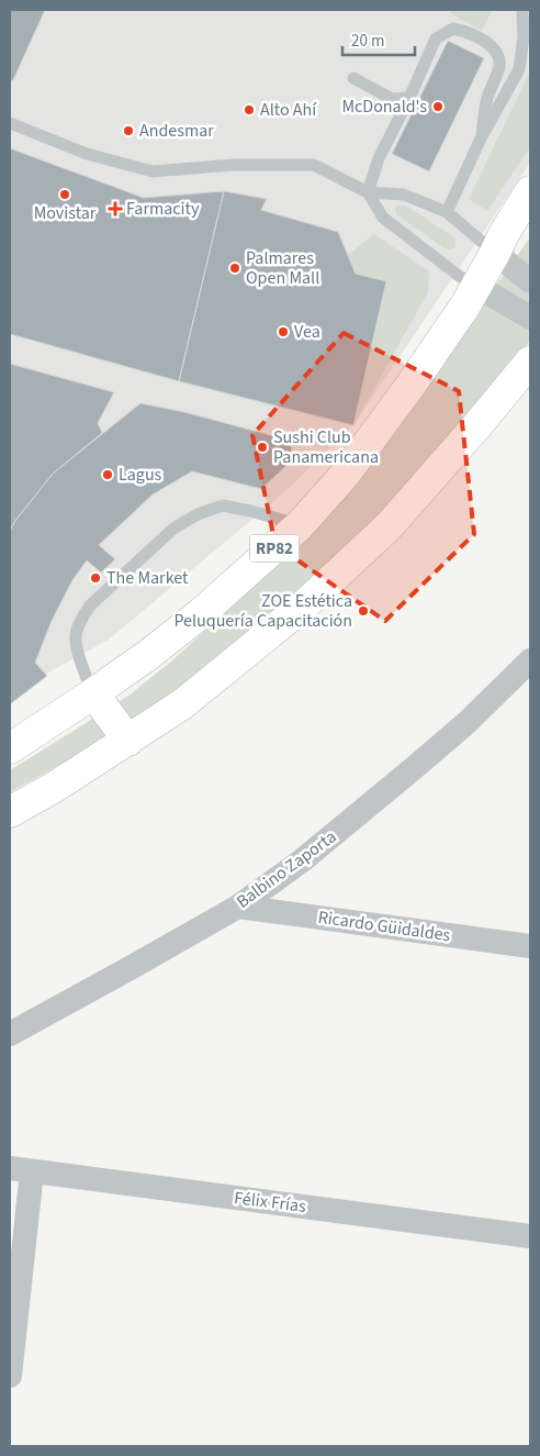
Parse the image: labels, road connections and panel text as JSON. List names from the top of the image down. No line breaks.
{"streets":{"main road":["RP82"],"street":["Balbino Zaporta","Ricardo Güidaldes","Félix Frías"]},"crossings":[["Balbino Zaporta","Ricardo Güidaldes"]],"places":{"other":["McDonald's","Alto Ahí","Andesmar","Movistar","Palmares Open Mall","Vea","Sushi Club Panamericana","Lagus","The Market","ZOE Estética Peluquería Capacitación"],"health":["Farmacity"]},"scale_bar":"20 m"}
